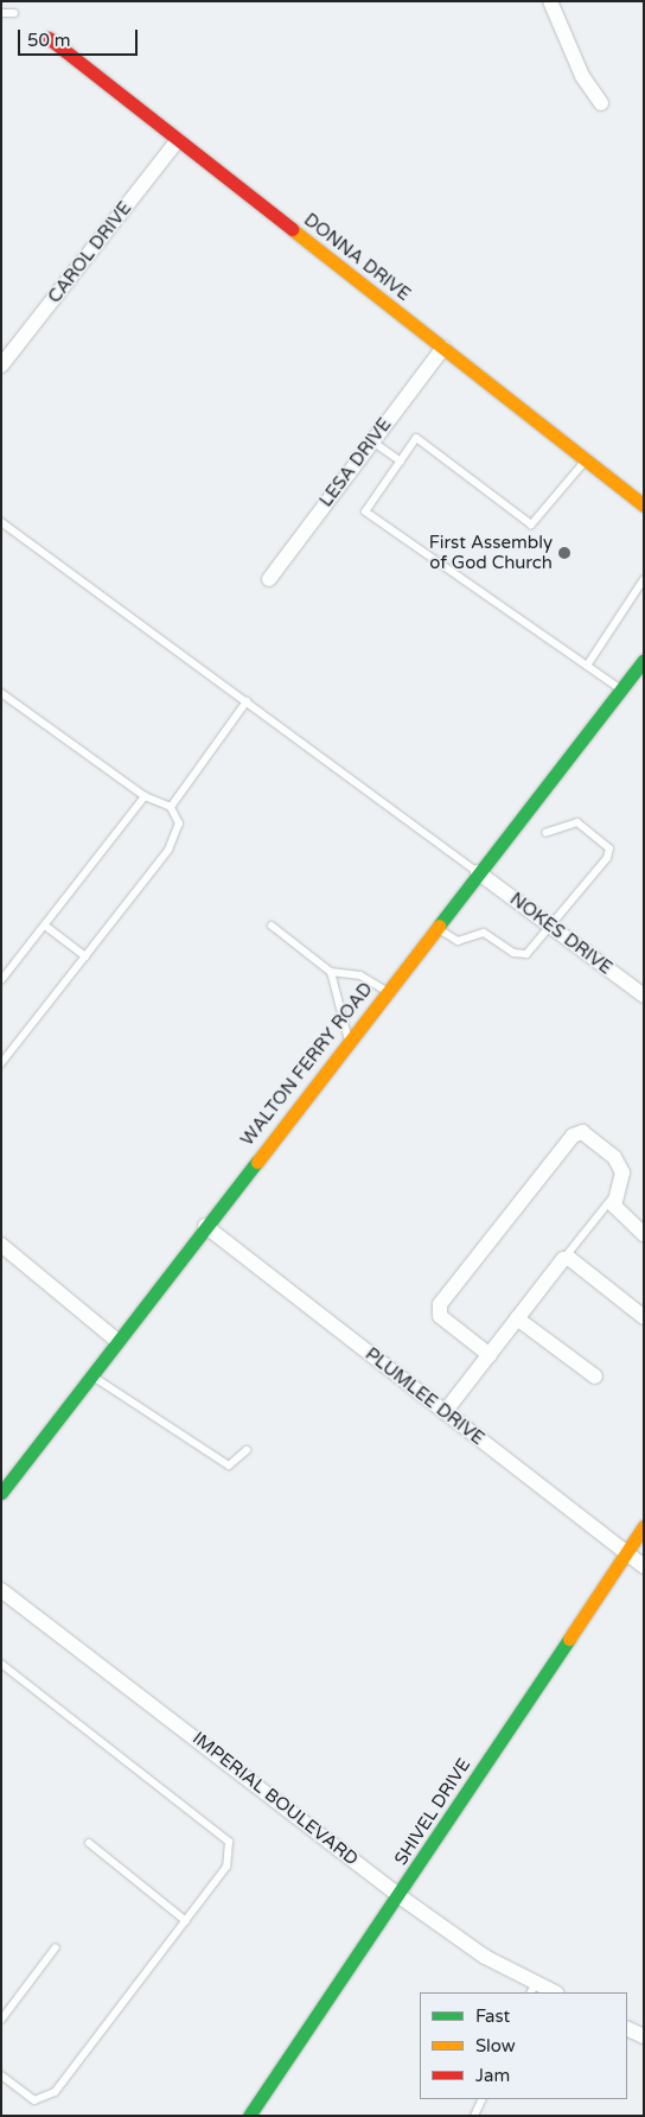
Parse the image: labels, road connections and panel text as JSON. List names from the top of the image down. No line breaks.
{"streets":{"street":["CAROL DRIVE","DONNA DRIVE","LESA DRIVE","NOKES DRIVE","WALTON FERRY ROAD","PLUMLEE DRIVE","IMPERIAL BOULEVARD","SHIVEL DRIVE"]},"crossings":[["CAROL DRIVE","DONNA DRIVE"],["DONNA DRIVE","LESA DRIVE"],["NOKES DRIVE","WALTON FERRY ROAD"],["WALTON FERRY ROAD","PLUMLEE DRIVE"],["PLUMLEE DRIVE","SHIVEL DRIVE"],["IMPERIAL BOULEVARD","SHIVEL DRIVE"]],"places":["First Assembly of God Church"],"legend":["Fast","Slow","Jam"],"scale_bar":"50 m"}
